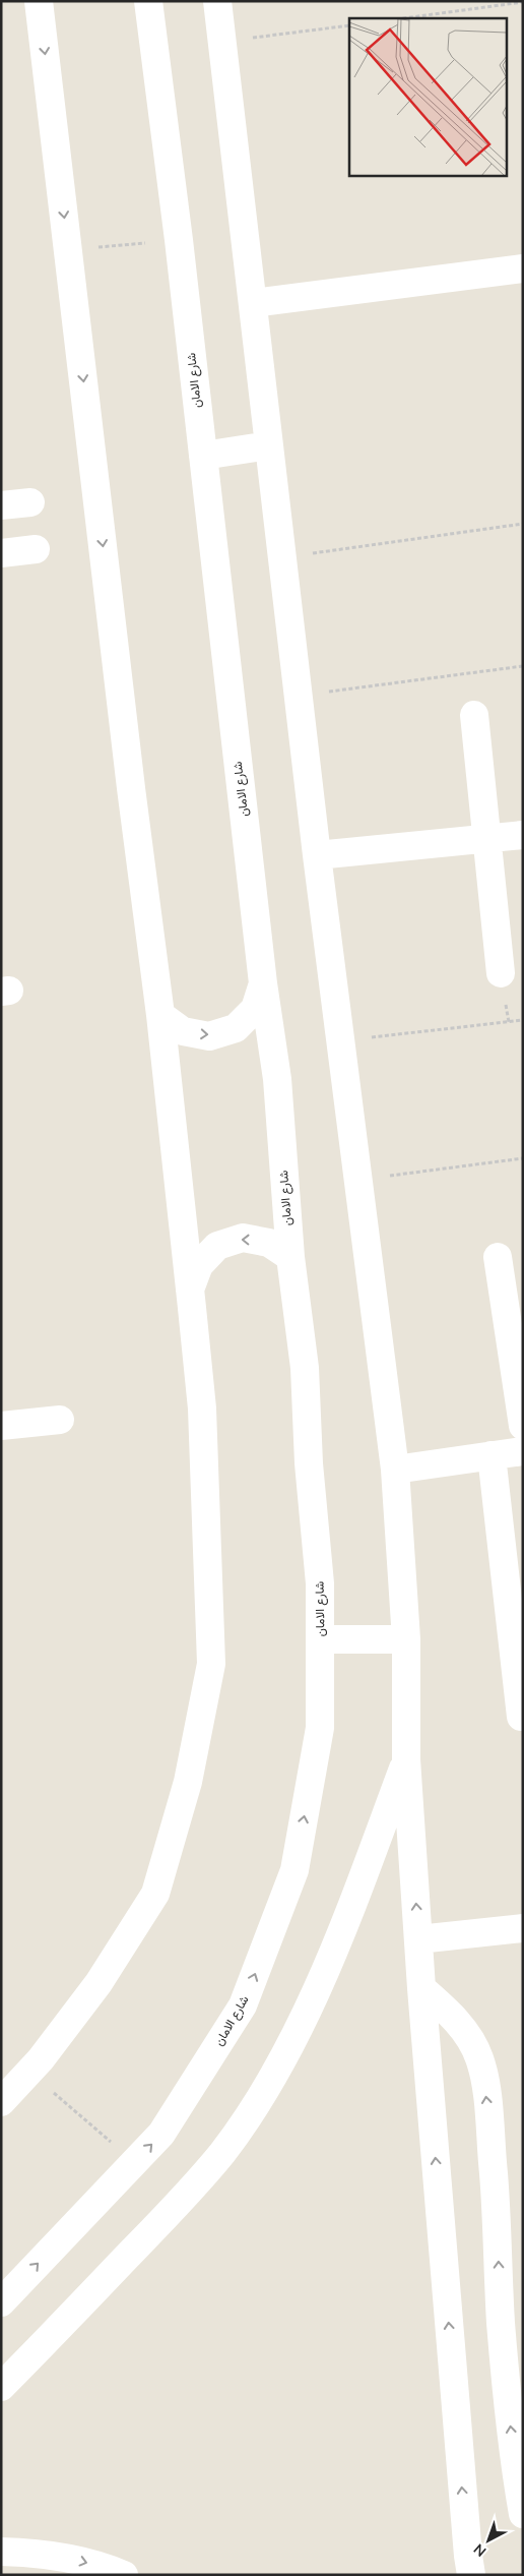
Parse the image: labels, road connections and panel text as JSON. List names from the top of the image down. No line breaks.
{"streets":{"street":["شارع الامان"]},"north":"bottom left"}
